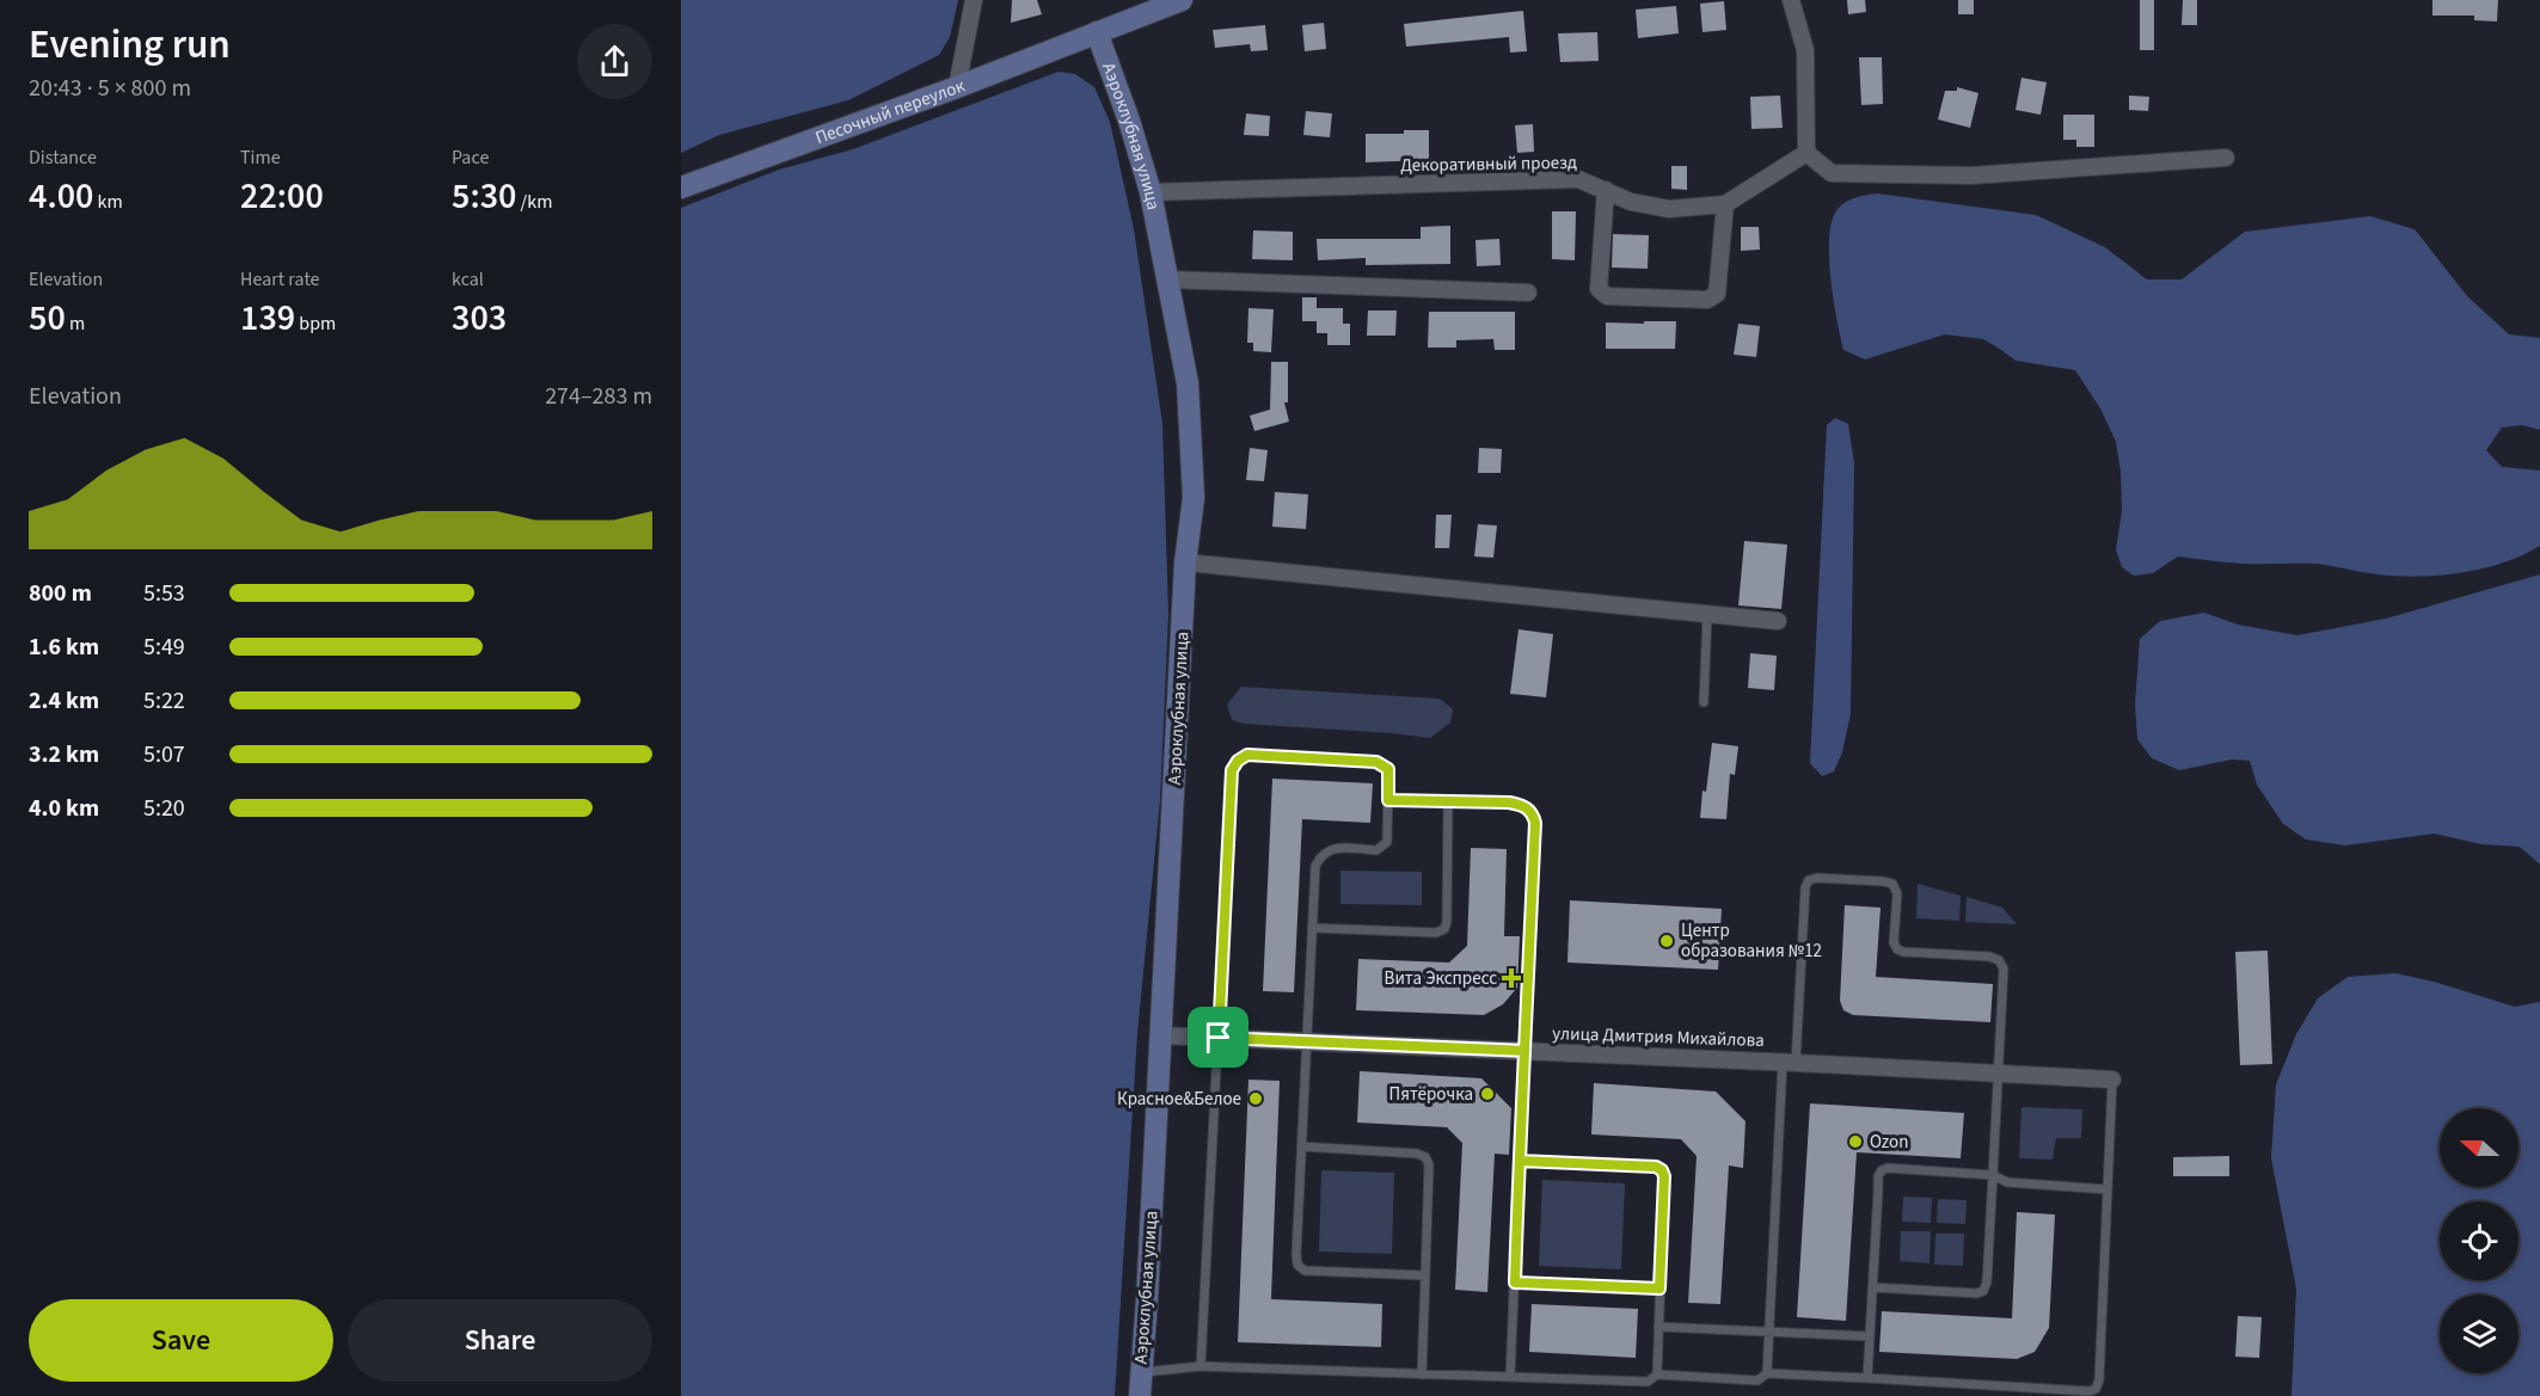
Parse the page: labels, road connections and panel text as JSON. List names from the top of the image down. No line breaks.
{"streets":{"street":["Песочный переулок","Аэроклубная улица","Декоративный проезд","улица Дмитрия Михайлова"]},"crossings":[["Песочный переулок","Аэроклубная улица"],["Аэроклубная улица","Декоративный проезд"],["Аэроклубная улица","улица Дмитрия Михайлова"]],"places":{"other":["Центр образования №12","Пятёрочка","Красное&Белое","Ozon"],"health":["Вита Экспресс"]},"north":"left","page":{"heading":["Evening run","20:43 · 5 × 800 m"],"stats":[["Distance","4.00 km"],["Time","22:00"],["Pace","5:30 /km"],["Elevation","50 m"],["Heart rate","139 bpm"],["kcal","303"]],"chart":["Elevation","274–283 m"],"list":[{"name":"800 m","note":"5:53"},{"name":"1.6 km","note":"5:49"},{"name":"2.4 km","note":"5:22"},{"name":"3.2 km","note":"5:07"},{"name":"4.0 km","note":"5:20"}],"buttons":["Save","Share"]}}
